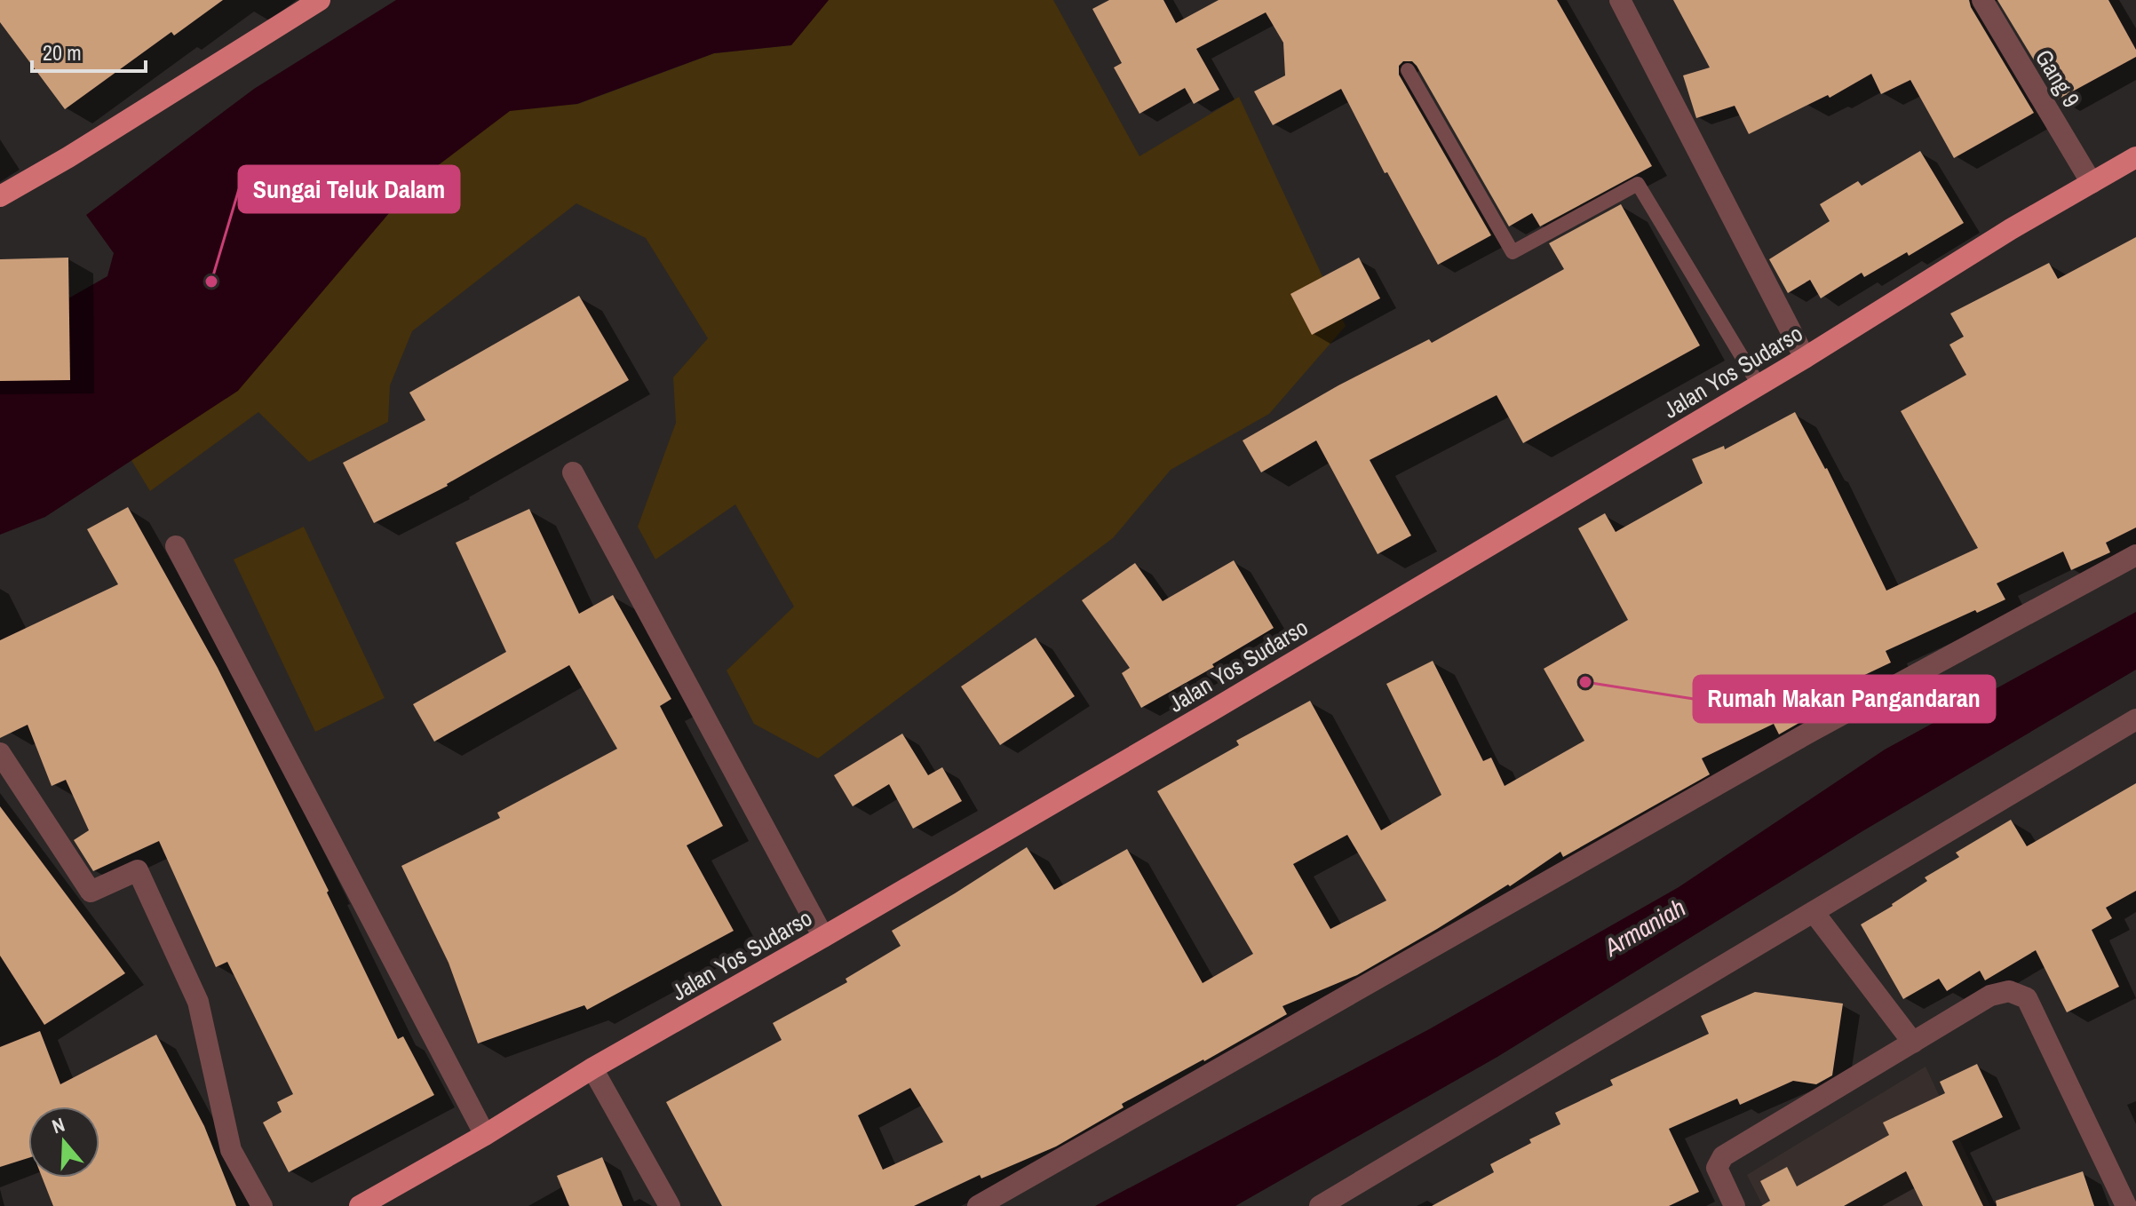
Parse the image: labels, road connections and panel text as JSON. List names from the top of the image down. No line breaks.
{"streets":{"highway":["Jalan Yos Sudarso"],"street":["Gang 9"]},"crossings":[["Gang 9","Jalan Yos Sudarso"]],"water":["Armaniah"],"places":["Sungai Teluk Dalam","Rumah Makan Pangandaran"],"scale_bar":"20 m","north":"top"}
